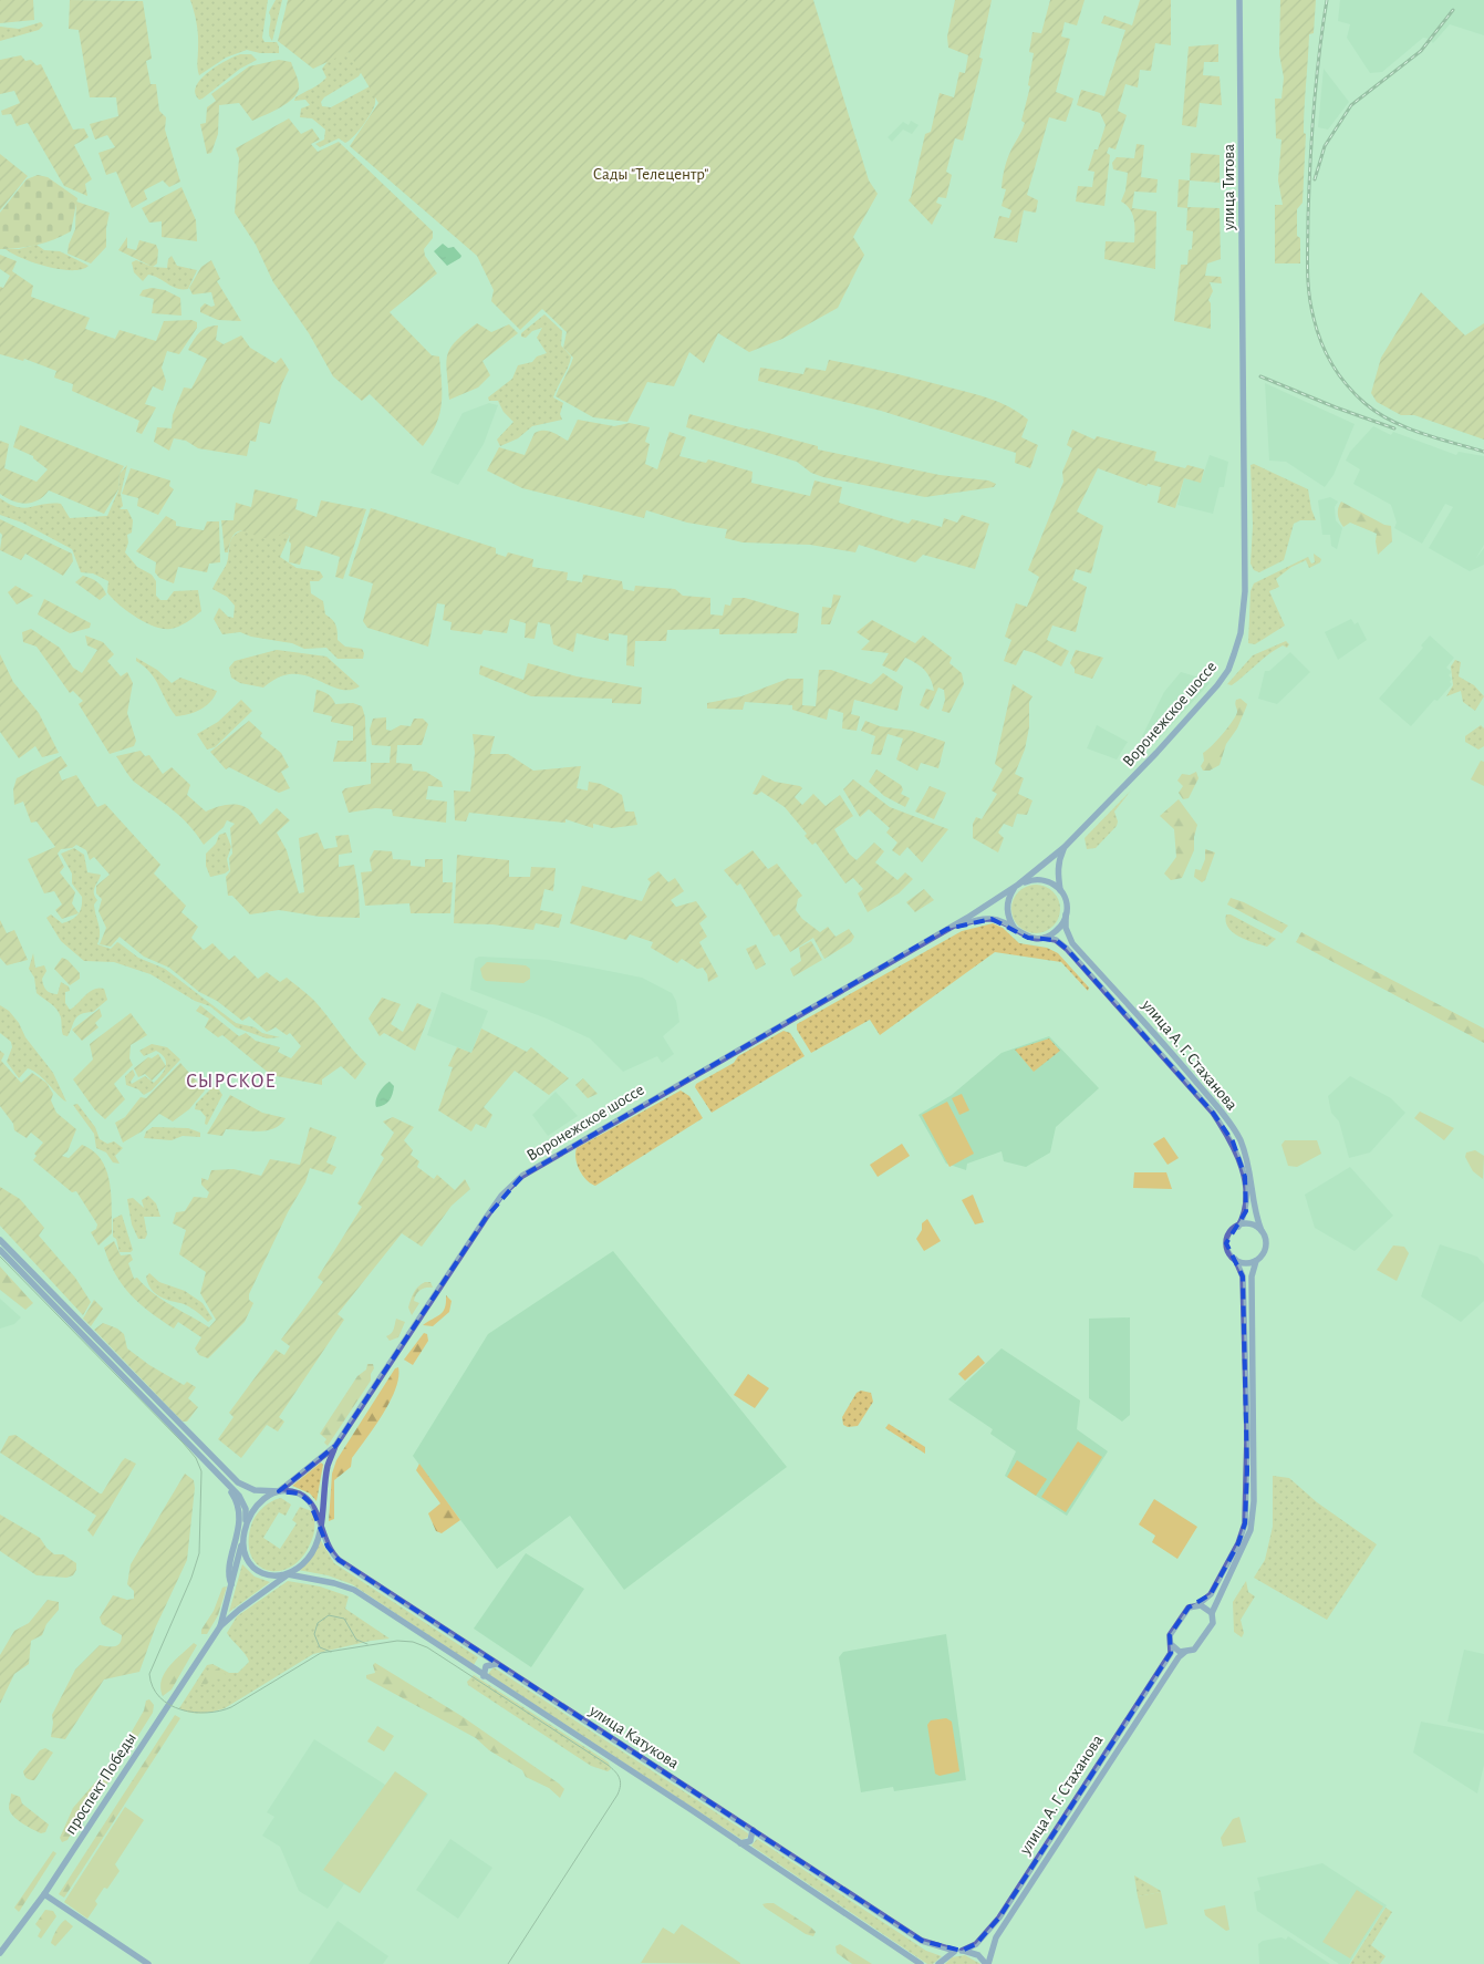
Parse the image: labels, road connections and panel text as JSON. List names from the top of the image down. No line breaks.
{"streets":{"main road":["улица Титова","Воронежское шоссе","улица А. Г. Стаханова","улица Катукова","проспект Победы"]},"crossings":[["улица Титова","Воронежское шоссе"],["Воронежское шоссе","улица А. Г. Стаханова"],["улица А. Г. Стаханова","улица Катукова"]],"districts":["СЫРСКОЕ"],"parks":["Сады \"Телецентр\""]}
